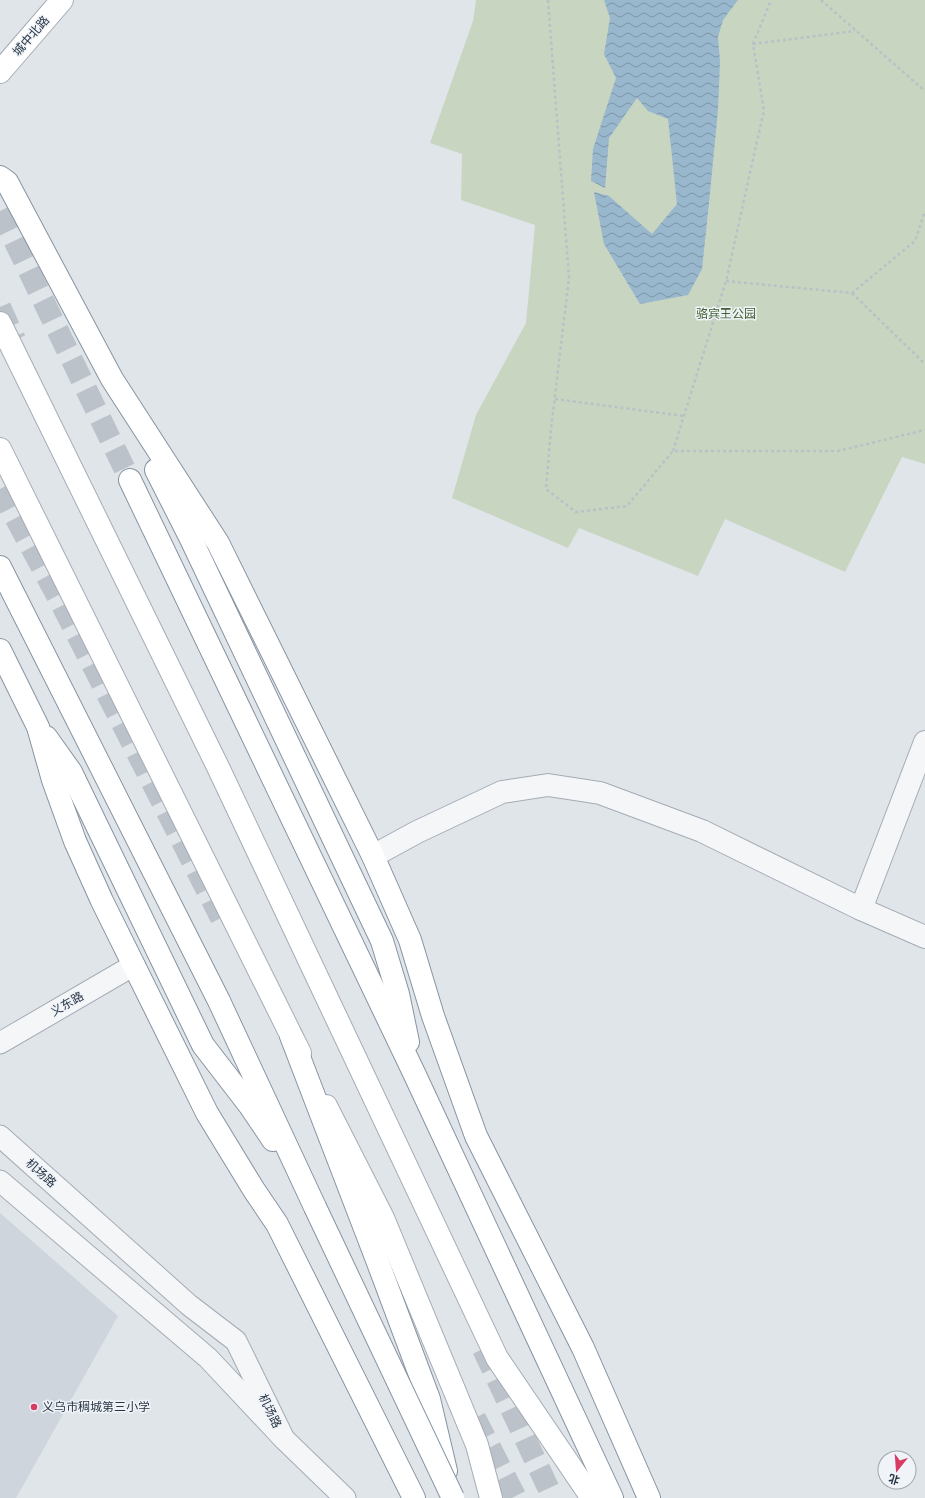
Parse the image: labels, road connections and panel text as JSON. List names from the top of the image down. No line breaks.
{"streets":{"main road":["城中北路"],"street":["义东路","机场路"]},"parks":["骆宾王公园"],"places":["义乌市稠城第三小学"],"north":"bottom"}
